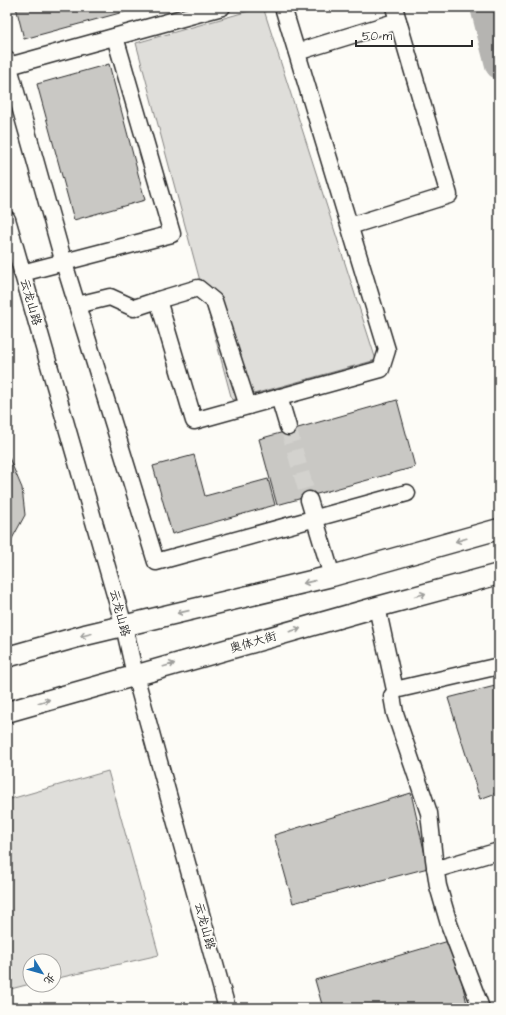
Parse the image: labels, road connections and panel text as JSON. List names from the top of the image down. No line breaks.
{"streets":{"main road":["奥体大街"],"street":["云龙山路"]},"crossings":[["云龙山路","奥体大街"]],"scale_bar":"50 m","north":"bottom right"}
